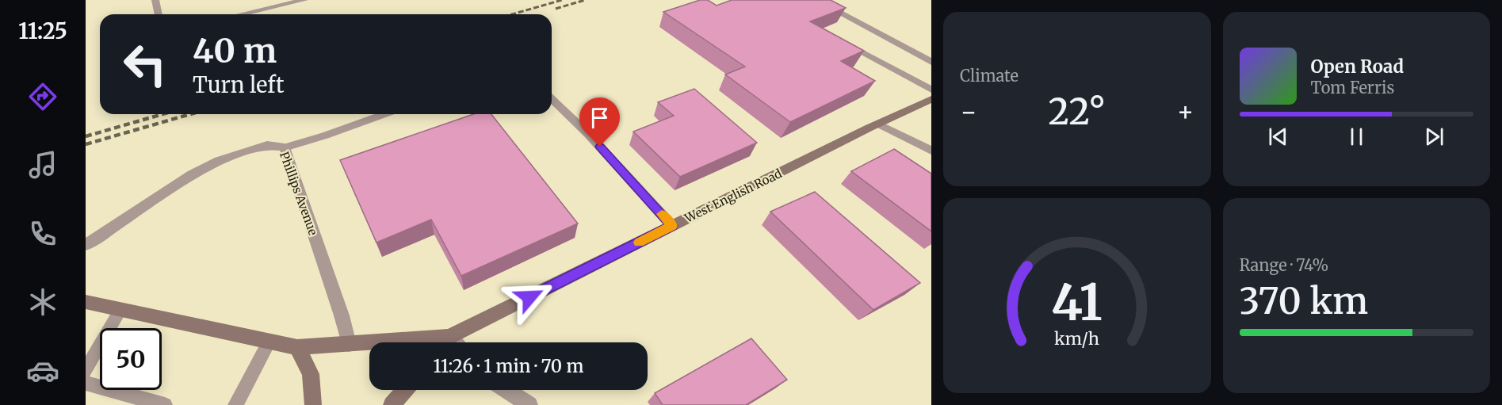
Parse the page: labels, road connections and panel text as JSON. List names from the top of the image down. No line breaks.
{"streets":{"main road":["West English Road"],"street":["Phillips Avenue"]},"page":{"tabs":"11:25","tile":["Climate",["Range · 74%","370 km"]],"turn":["40 m","Turn left"],"song":["Open Road","Tom Ferris"],"heat":["−","22°","+"],"limit":"50","trip":"11:26 · 1 min · 70 m","gauge":["41","km/h"]}}
